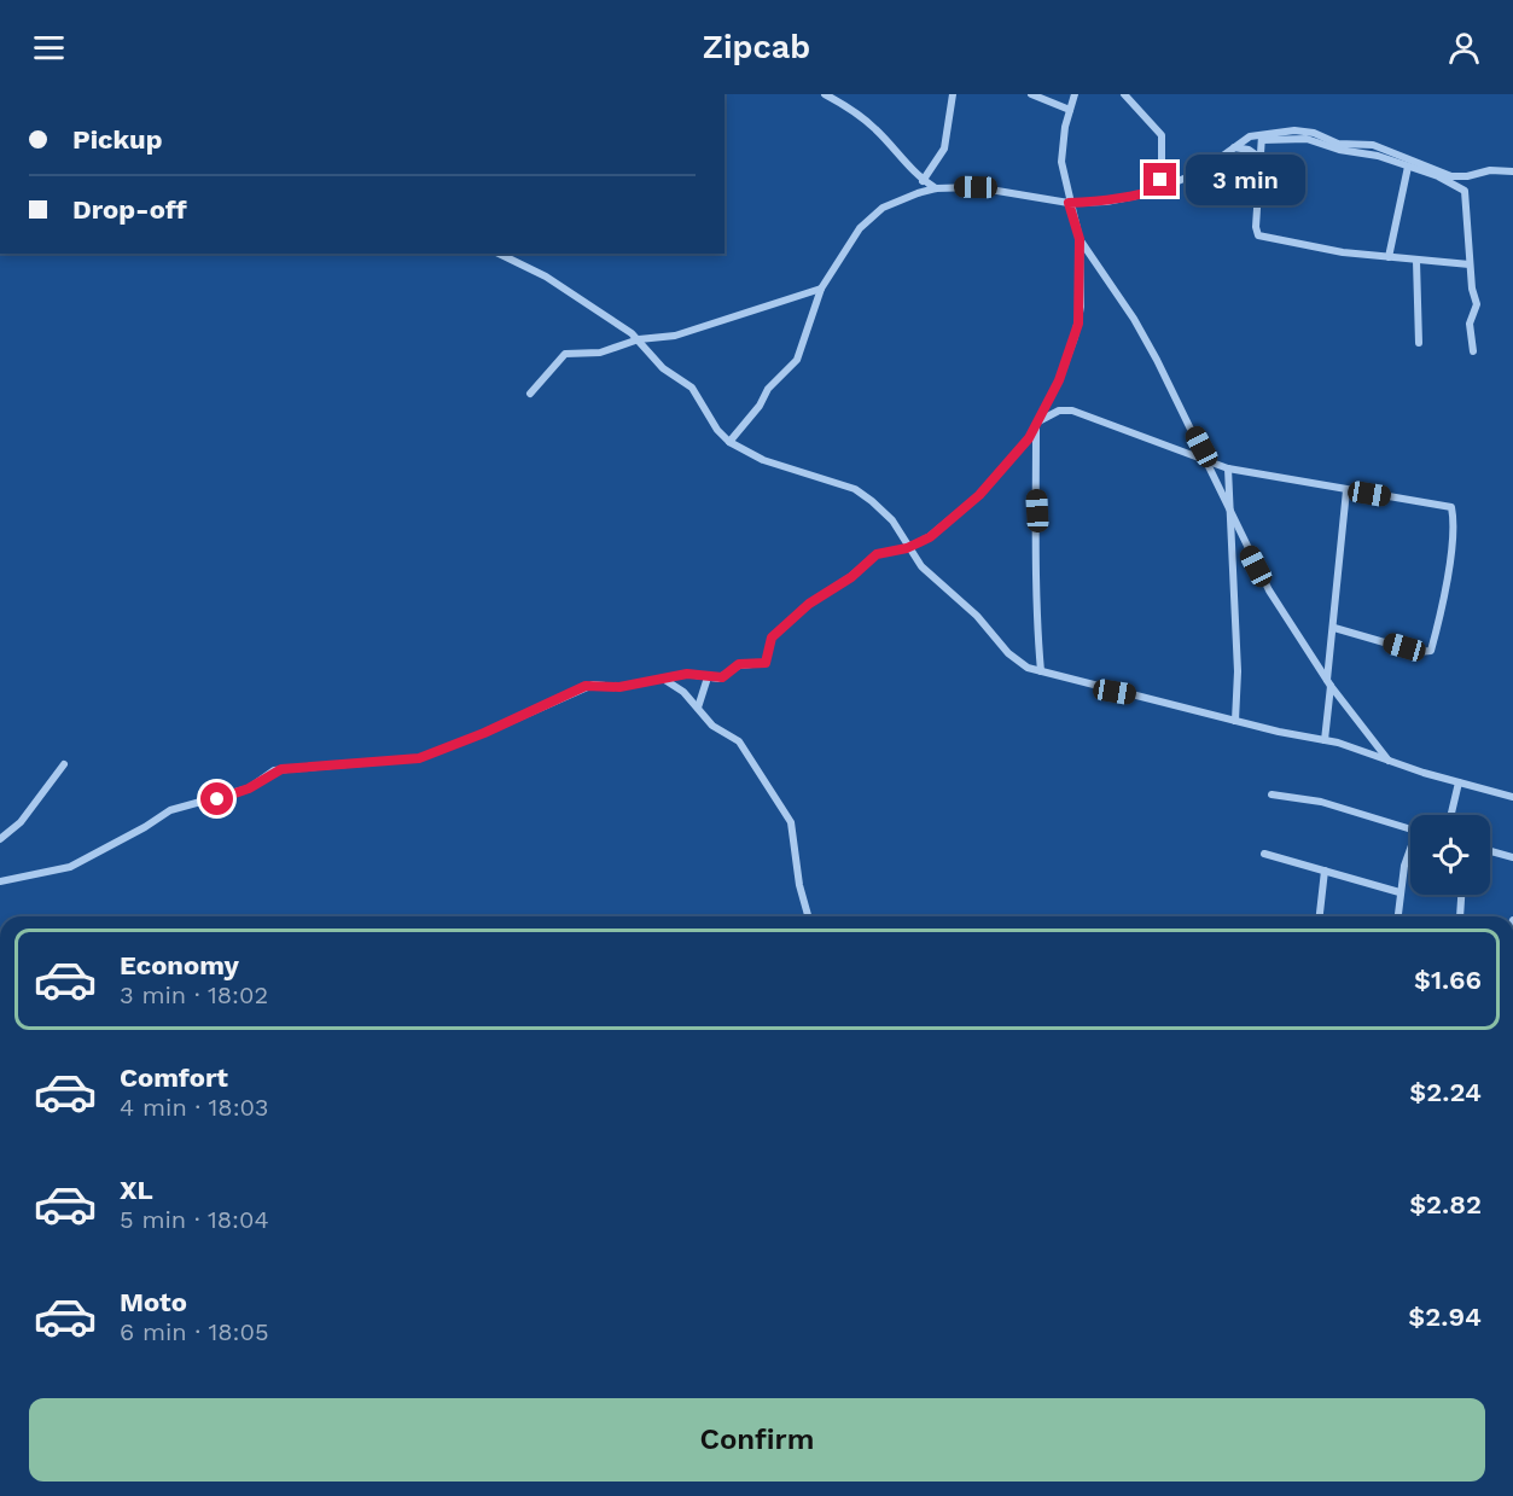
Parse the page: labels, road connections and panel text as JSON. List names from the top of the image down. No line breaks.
{"page":{"header":"Zipcab","banner":["Pickup","Drop-off"],"bubble":"3 min","list":[{"name":"Economy","note":"3 min · 18:02","value":"$1.66"},{"name":"Comfort","note":"4 min · 18:03","value":"$2.24"},{"name":"XL","note":"5 min · 18:04","value":"$2.82"},{"name":"Moto","note":"6 min · 18:05","value":"$2.94"}],"buttons":"Confirm"}}
